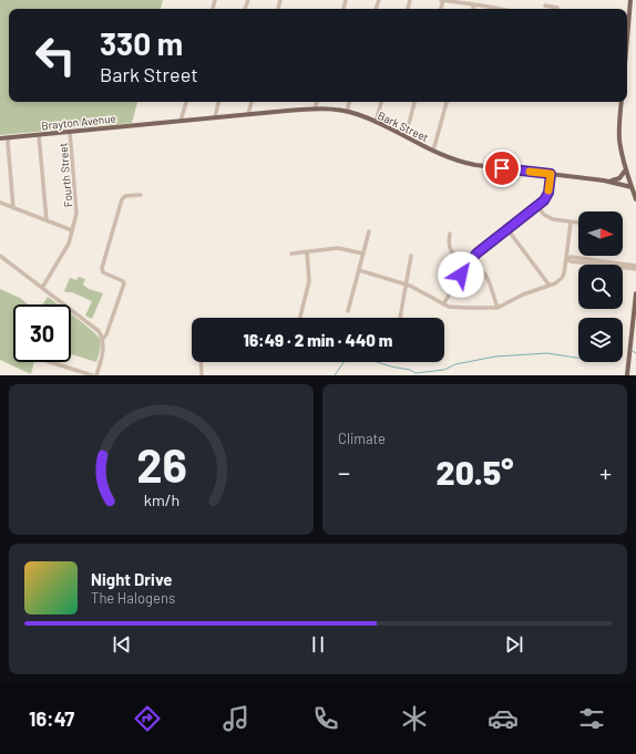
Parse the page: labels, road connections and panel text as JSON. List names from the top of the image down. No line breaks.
{"streets":{"main road":["Brayton Avenue","Bark Street"],"street":["Fourth Street"]},"crossings":[["Brayton Avenue","Bark Street"],["Brayton Avenue","Fourth Street"]],"north":"right","page":{"turn":["330 m","Bark Street"],"limit":"30","trip":"16:49 · 2 min · 440 m","tile":"Climate","heat":["−","20.5°","+"],"song":["Night Drive","The Halogens"],"tabs":"16:47","gauge":["26","km/h"]}}
